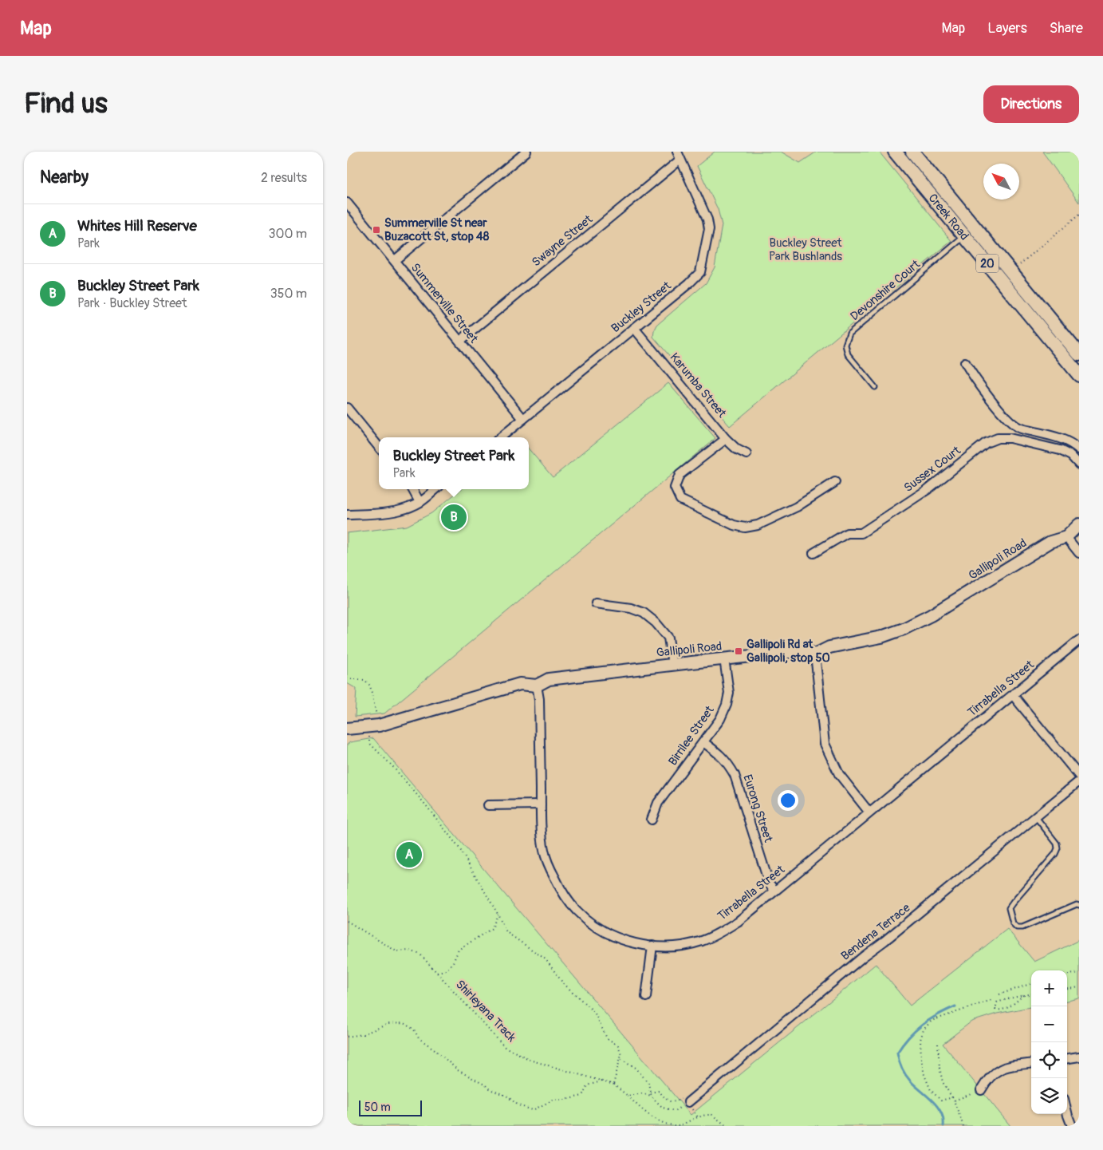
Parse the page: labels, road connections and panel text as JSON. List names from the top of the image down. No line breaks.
{"streets":{"main road":["Creek Road","20"],"street":["Swayne Street","Summerville Street","Buckley Street","Karumba Street","Sussex Court","Gallipoli Road","Tirrabella Street","Birrilee Street","Eurong Street","Bendena Terrace"],"lane":["Devonshire Court"],"path":["Shirleyana Track"]},"crossings":[["Creek Road","Devonshire Court"],["Swayne Street","Summerville Street"],["Swayne Street","Buckley Street"],["Summerville Street","Buckley Street"],["Buckley Street","Karumba Street"],["Gallipoli Road","Tirrabella Street"],["Gallipoli Road","Birrilee Street"],["Tirrabella Street","Eurong Street"],["Birrilee Street","Eurong Street"]],"parks":["Buckley Street Park Bushlands"],"places":{"transit":["Summerville St near Buzacott St, stop 48","Gallipoli Rd at Gallipoli, stop 50"]},"scale_bar":"50 m","north":"top left","page":{"header":"Map","nav":["Map","Layers","Share"],"buttons":"Directions","title":"Find us","heading":["Nearby","2 results"],"list":[{"mark":"A","name":"Whites Hill Reserve","note":"Park","value":"300 m"},{"mark":"B","name":"Buckley Street Park","note":"Park · Buckley Street","value":"350 m"}],"popup":["Buckley Street Park","Park"],"pins":["B","A"],"map_buttons":["+","−"],"scale":"50 m"}}
